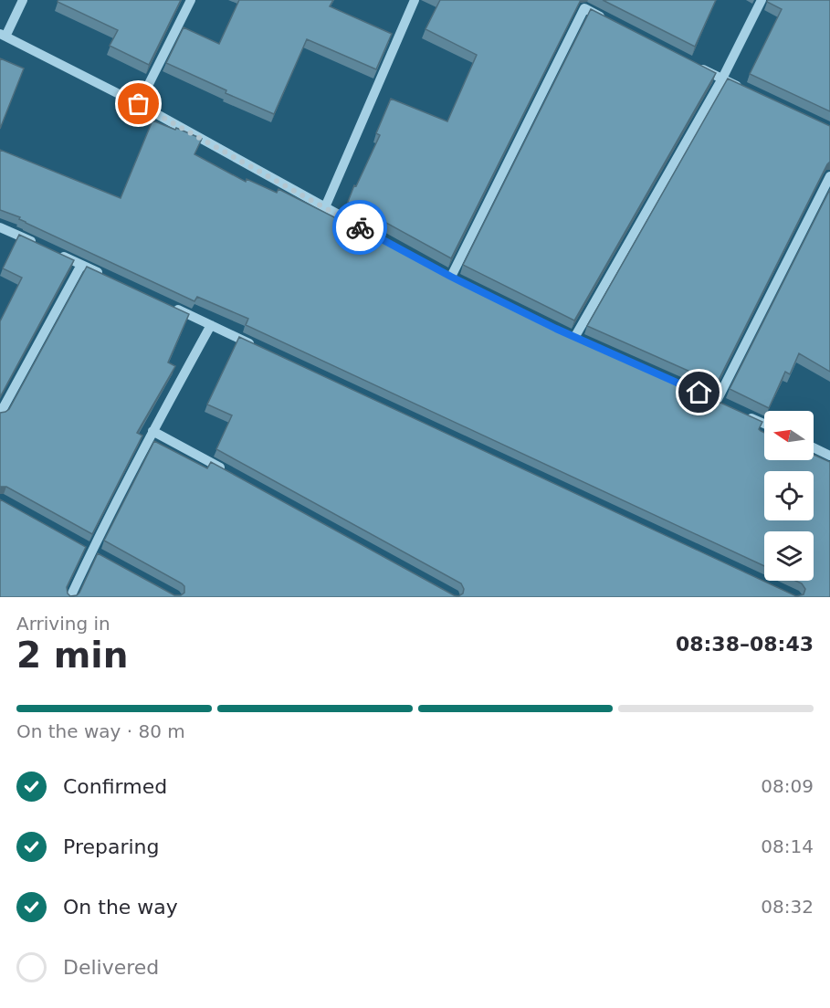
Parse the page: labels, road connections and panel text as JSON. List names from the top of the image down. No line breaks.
{"north":"left","page":{"heading":["2 min","Arriving in","08:38–08:43"],"bar":"On the way · 80 m","list":[["Confirmed","08:09"],["Preparing","08:14"],["On the way","08:32"],"Delivered"]}}
